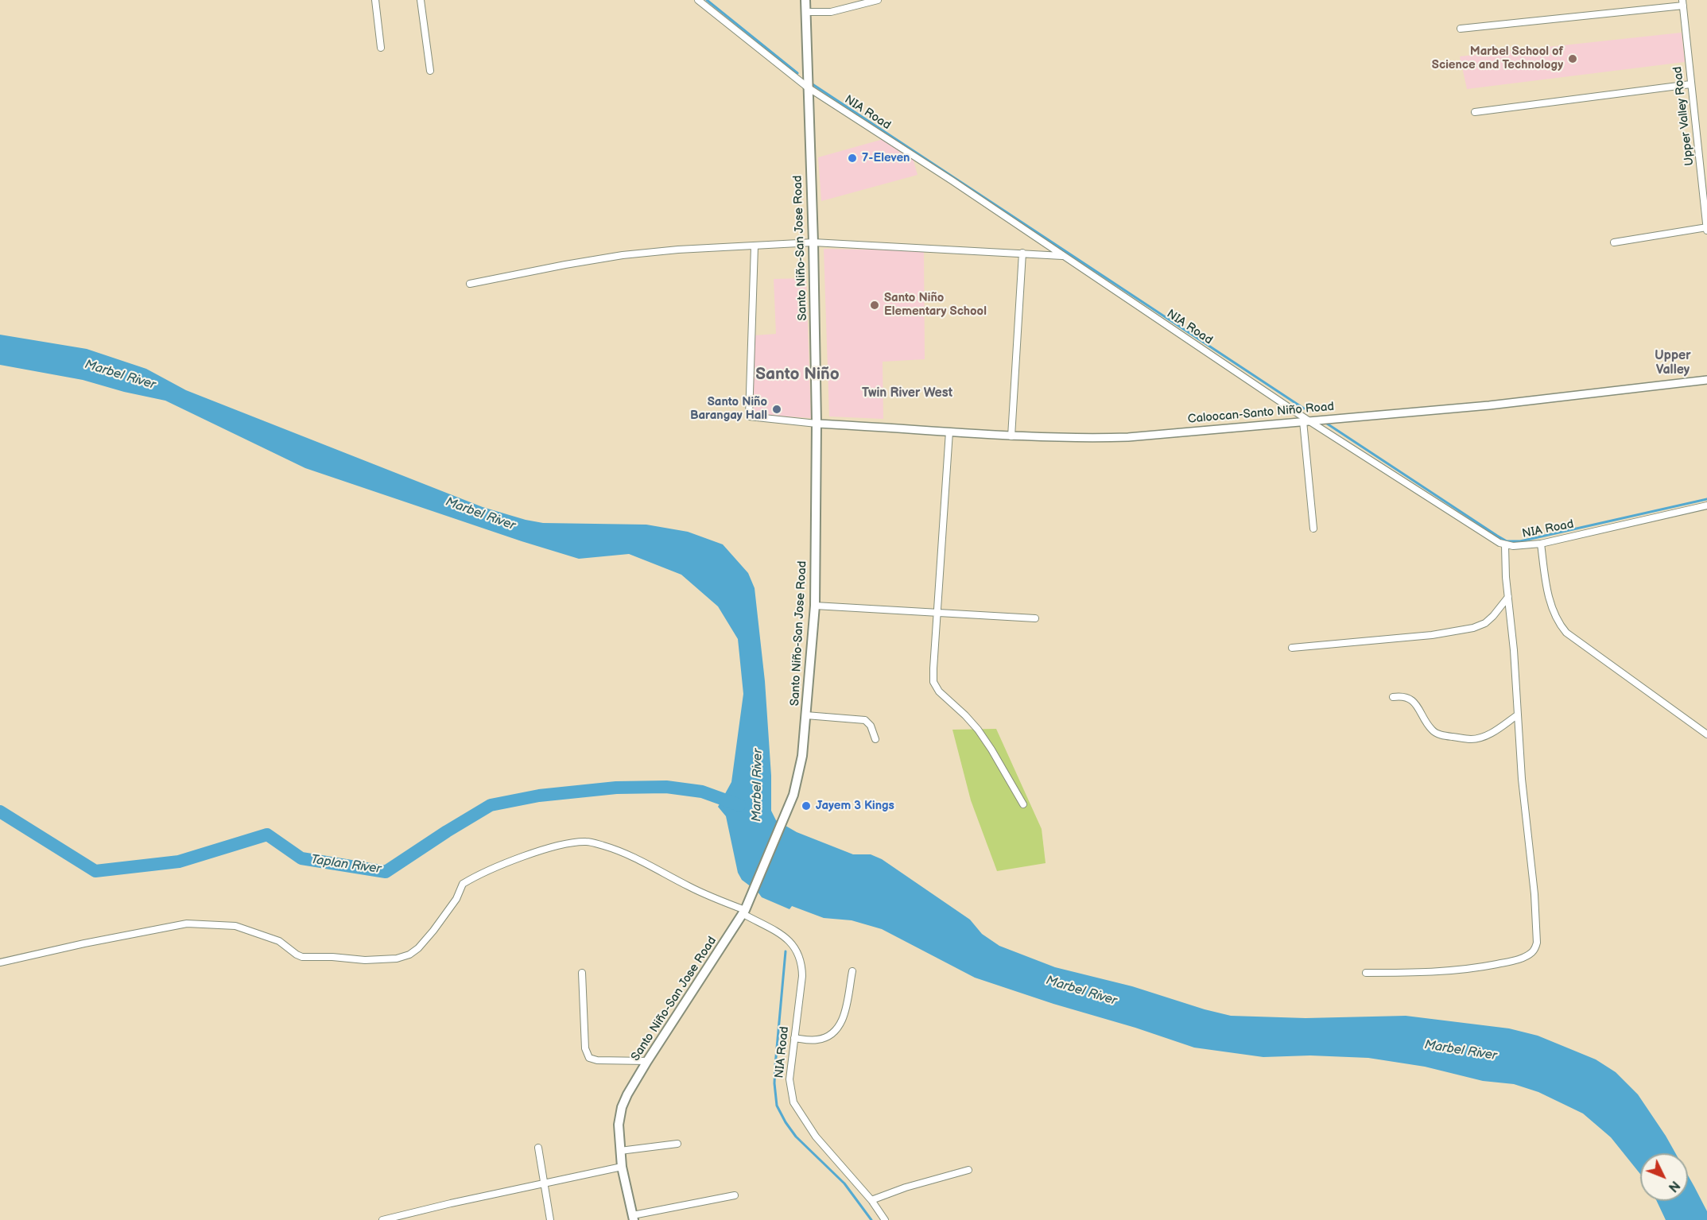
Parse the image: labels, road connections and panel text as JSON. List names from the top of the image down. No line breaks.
{"streets":{"main road":["Santo Niño-San Jose Road"],"street":["NIA Road","Upper Valley Road","Caloocan-Santo Niño Road"]},"crossings":[["NIA Road","Santo Niño-San Jose Road"],["NIA Road","Caloocan-Santo Niño Road"],["Santo Niño-San Jose Road","Caloocan-Santo Niño Road"]],"districts":["Upper Valley","Santo Niño","Twin River West"],"water":["Marbel River","Taplan River"],"places":["Marbel School of Science and Technology","7-Eleven","Santo Niño Elementary School","Santo Niño Barangay Hall","Jayem 3 Kings"],"north":"bottom right"}
